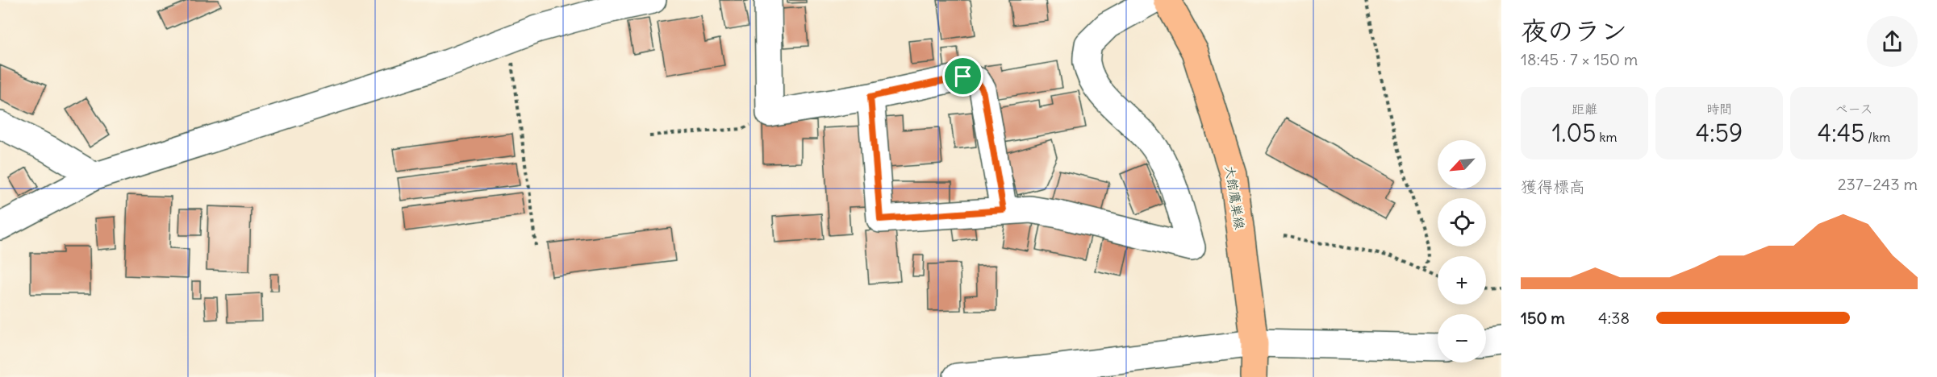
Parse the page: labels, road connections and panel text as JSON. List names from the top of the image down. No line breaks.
{"streets":{"main road":["大館鷹巣線"]},"north":"bottom left","page":{"heading":["夜のラン","18:45 · 7 × 150 m"],"stats":[["距離","1.05 km"],["時間","4:59"],["ペース","4:45 /km"]],"map_buttons":["+","−"],"chart":["獲得標高","237–243 m"],"list":[{"name":"150 m","note":"4:38"}]}}
